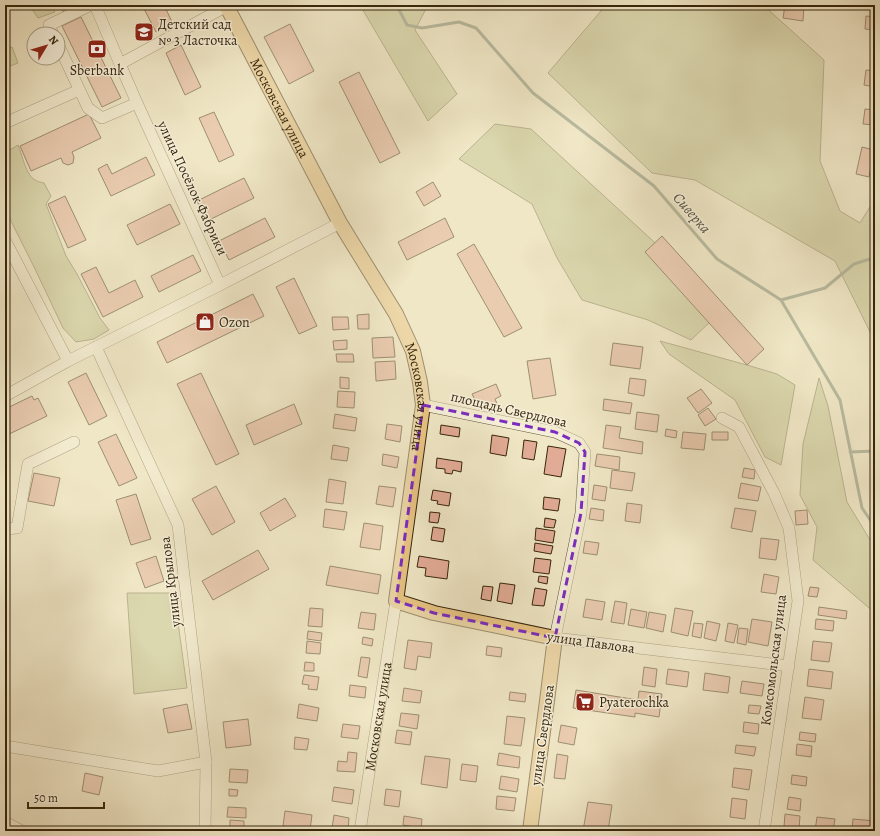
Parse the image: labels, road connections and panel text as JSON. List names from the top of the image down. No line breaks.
{"streets":{"main road":["Московская улица","улица Павлова","улица Свердлова"],"street":["улица Посёлок Фабрики","площадь Свердлова","улица Крылова","Комсомольская улица"]},"crossings":[["Московская улица","площадь Свердлова"],["Московская улица","улица Павлова"],["площадь Свердлова","улица Павлова"],["площадь Свердлова","улица Свердлова"],["улица Павлова","Комсомольская улица"],["улица Павлова","улица Свердлова"]],"water":["Сиверка"],"places":{"school or university":["Детский сад № 3 Ласточка"],"bank":["Sberbank"],"shop":["Ozon"],"supermarket":["Pyaterochka"]},"scale_bar":"50 m","north":"top right"}
